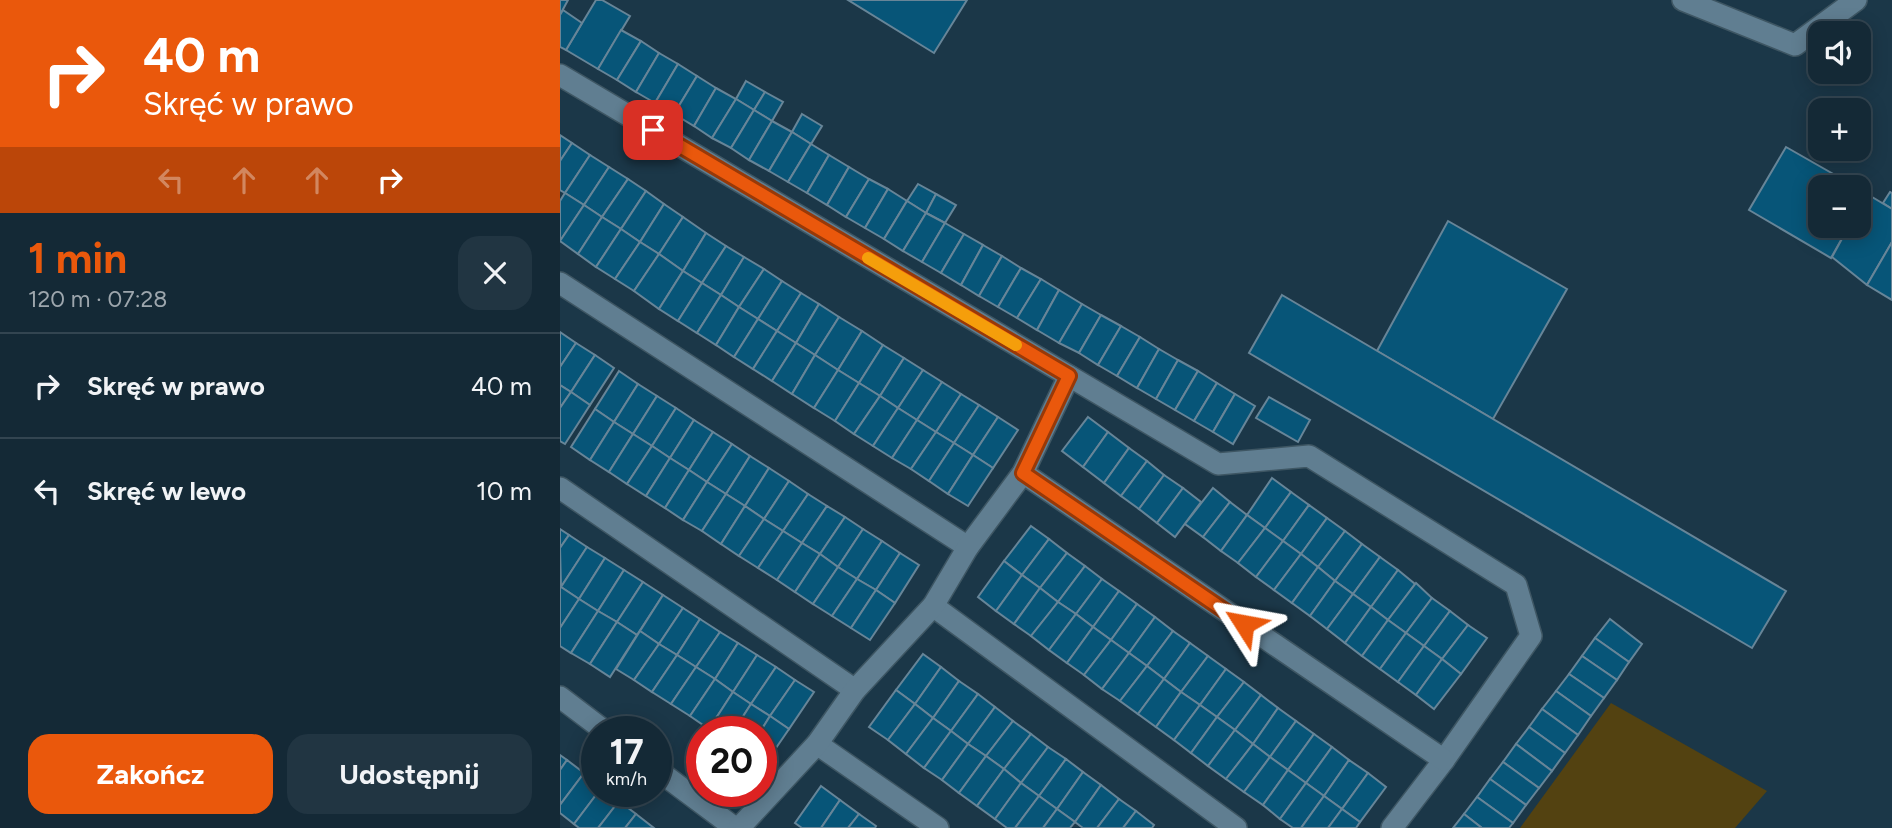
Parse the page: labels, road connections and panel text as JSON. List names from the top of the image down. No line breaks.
{"page":{"turn":["40 m","Skręć w prawo"],"map_buttons":["+","−"],"heading":["1 min","120 m · 07:28"],"list":[{"name":"Skręć w prawo","value":"40 m"},{"name":"Skręć w lewo","value":"10 m"}],"speed":"17 km/h","limit":"20","buttons":["Zakończ","Udostępnij"]}}
